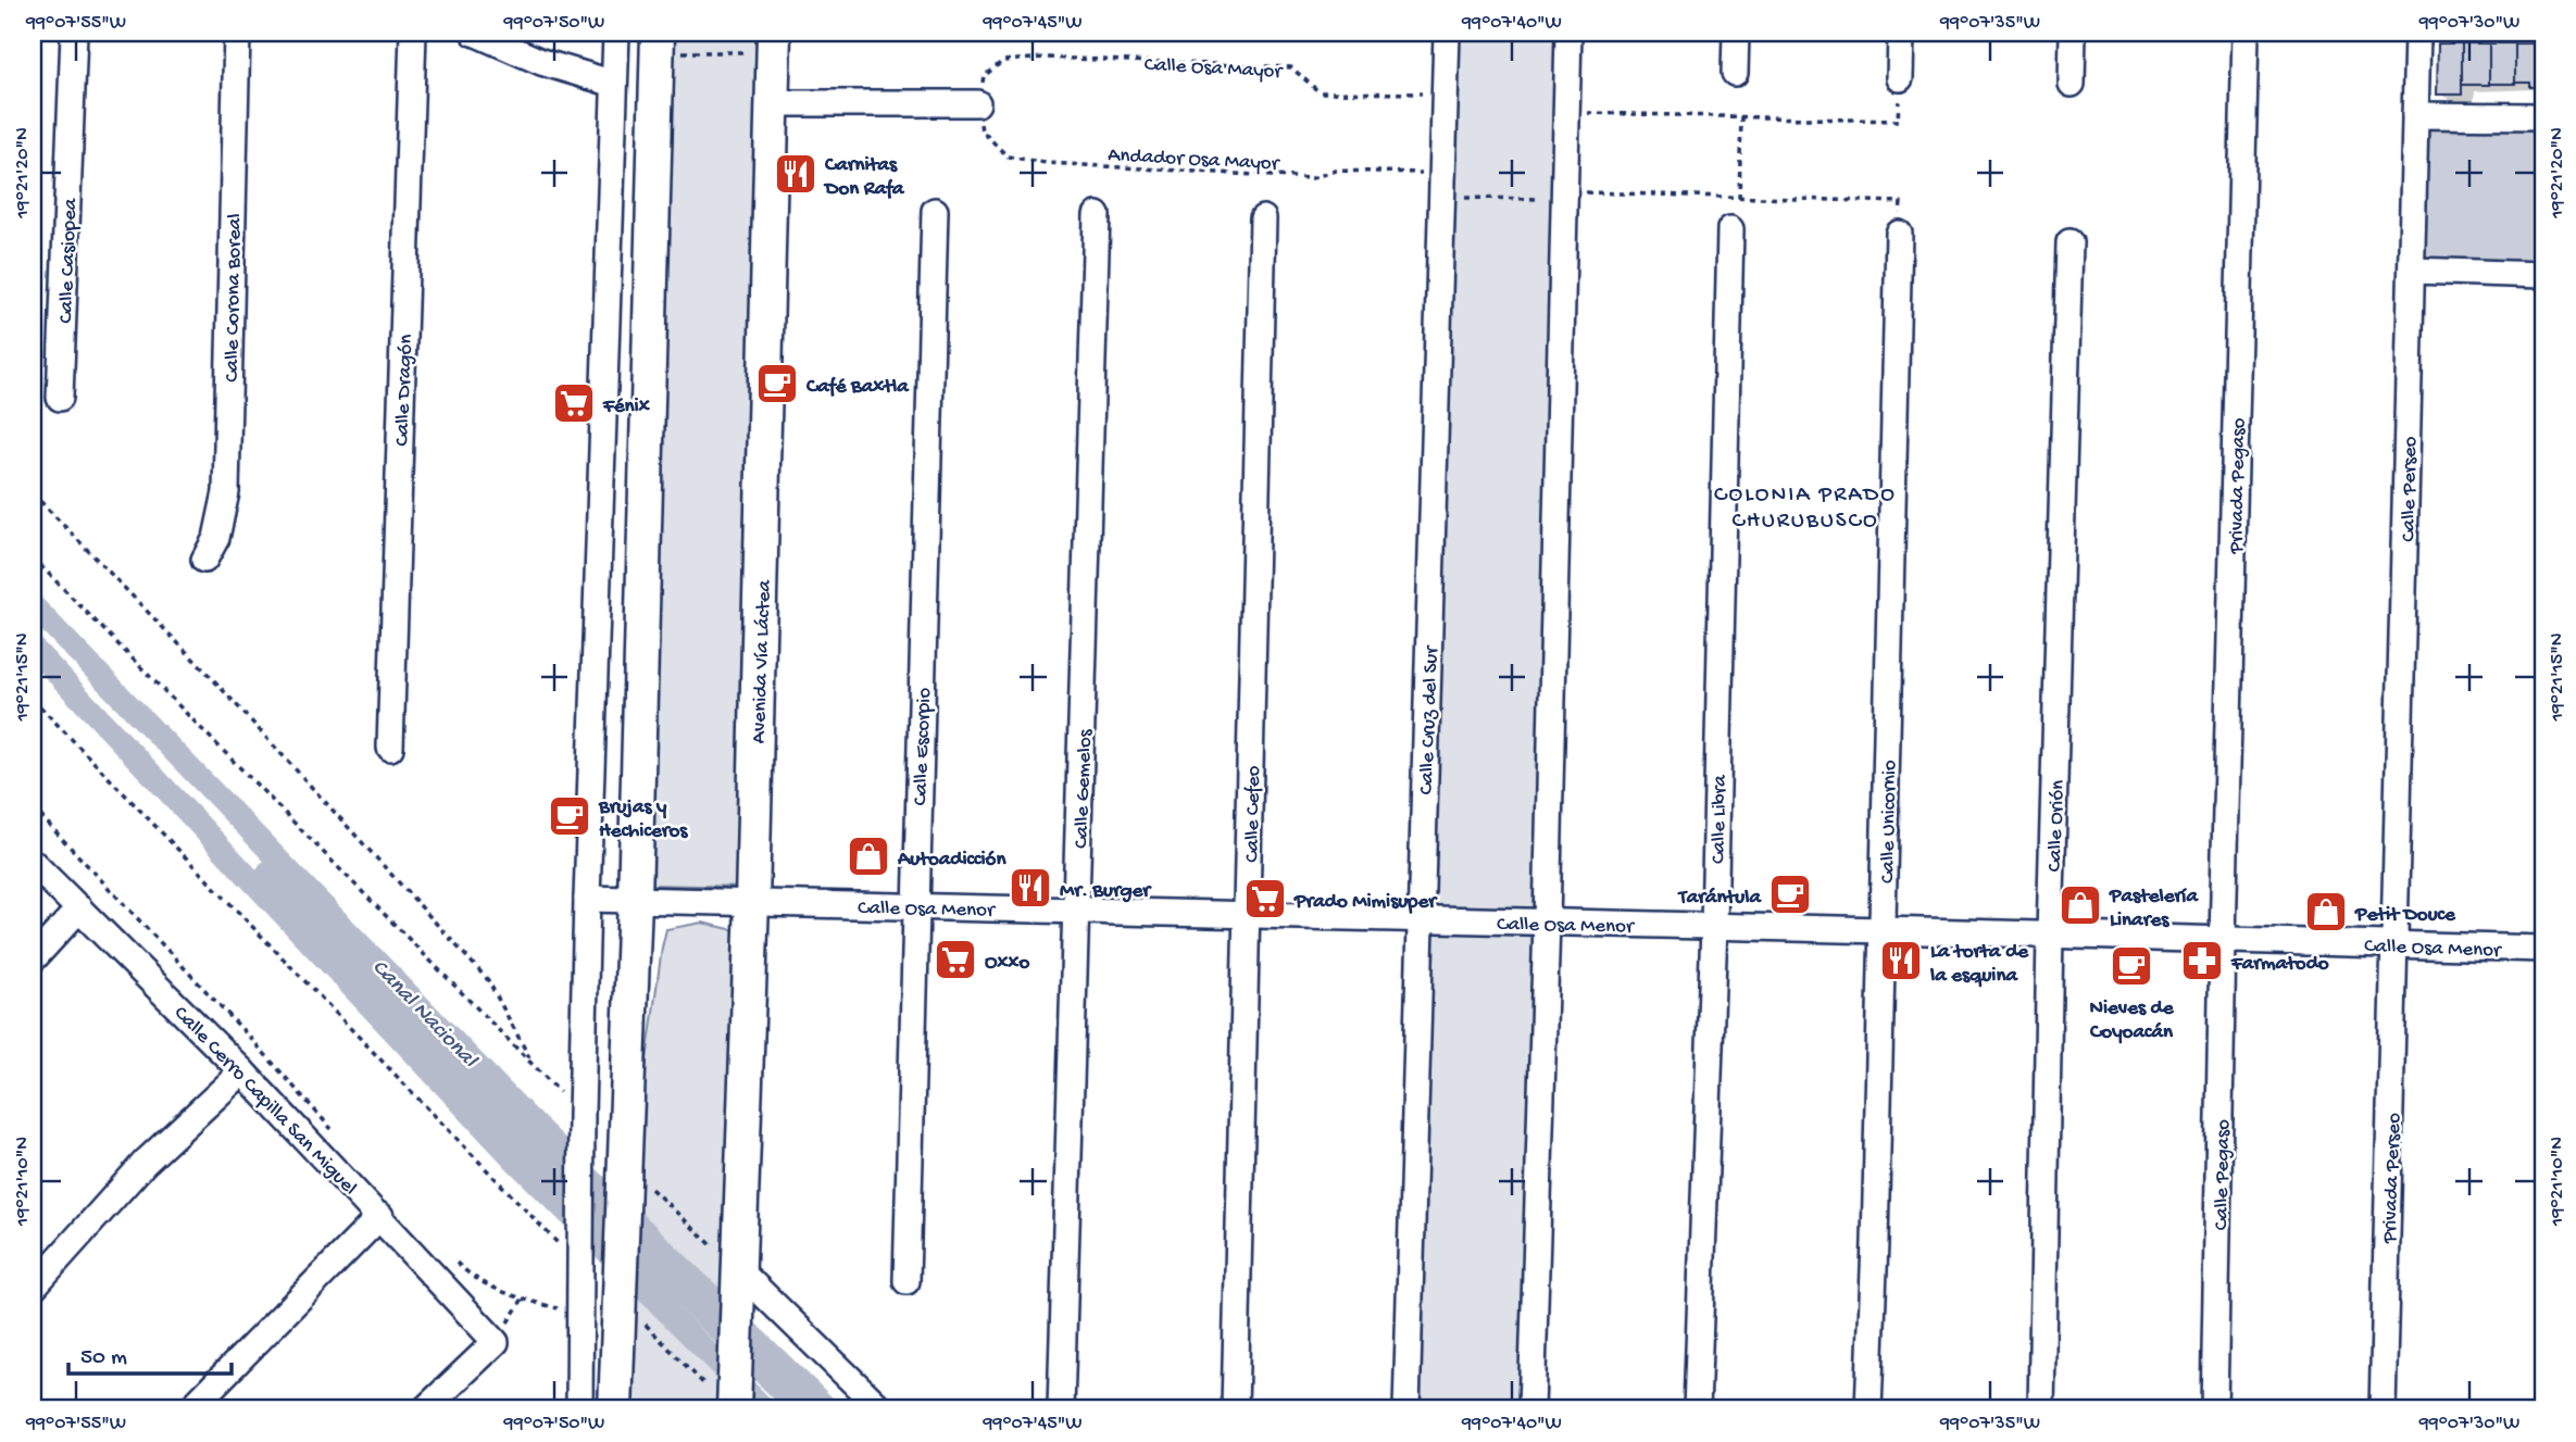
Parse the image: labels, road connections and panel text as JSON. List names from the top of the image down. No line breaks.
{"streets":{"main road":["Avenida Vía Láctea"],"street":["Calle Casiopea","Calle Corona Boreal","Calle Dragón","Privada Pegaso","Calle Perseo","Calle Cruz del Sur","Calle Escorpio","Calle Gemelos","Calle Cefeo","Calle Libra","Calle Unicornio","Calle Orión","Calle Osa Menor","Calle Cerro Capilla San Miguel","Calle Pegaso","Privada Perseo"],"path":["Calle Osa Mayor","Andador Osa Mayor"]},"crossings":[["Calle Osa Mayor","Andador Osa Mayor"],["Calle Osa Mayor","Calle Cruz del Sur"],["Andador Osa Mayor","Calle Cruz del Sur"],["Andador Osa Mayor","Calle Unicornio"],["Privada Pegaso","Calle Osa Menor"],["Privada Pegaso","Calle Pegaso"],["Calle Perseo","Calle Osa Menor"],["Calle Perseo","Privada Perseo"],["Avenida Vía Láctea","Calle Osa Menor"],["Calle Cruz del Sur","Calle Osa Menor"],["Calle Escorpio","Calle Osa Menor"],["Calle Gemelos","Calle Osa Menor"],["Calle Cefeo","Calle Osa Menor"],["Calle Libra","Calle Osa Menor"],["Calle Unicornio","Calle Osa Menor"],["Calle Orión","Calle Osa Menor"],["Calle Osa Menor","Calle Pegaso"],["Calle Osa Menor","Privada Perseo"]],"districts":["COLONIA PRADO CHURUBUSCO"],"water":["Canal Nacional"],"places":{"restaurant":["Carnitas Don Rafa","Mr. Burger","La torta de la esquina"],"cafe":["Café Baxtla","Brujas y Hechiceros","Tarántula","Nieves de Coyoacán"],"supermarket":["Fénix","Prado Mimisuper","Oxxo"],"shop":["Autoadicción","Pastelería Linares","Petit Douce"],"pharmacy":["Farmatodo"]},"scale_bar":"50 m","coordinates":["99°07'55\"W","99°07'50\"W","99°07'45\"W","99°07'40\"W","99°07'35\"W","99°07'30\"W","19°21'20\"N","19°21'15\"N","19°21'10\"N"]}
